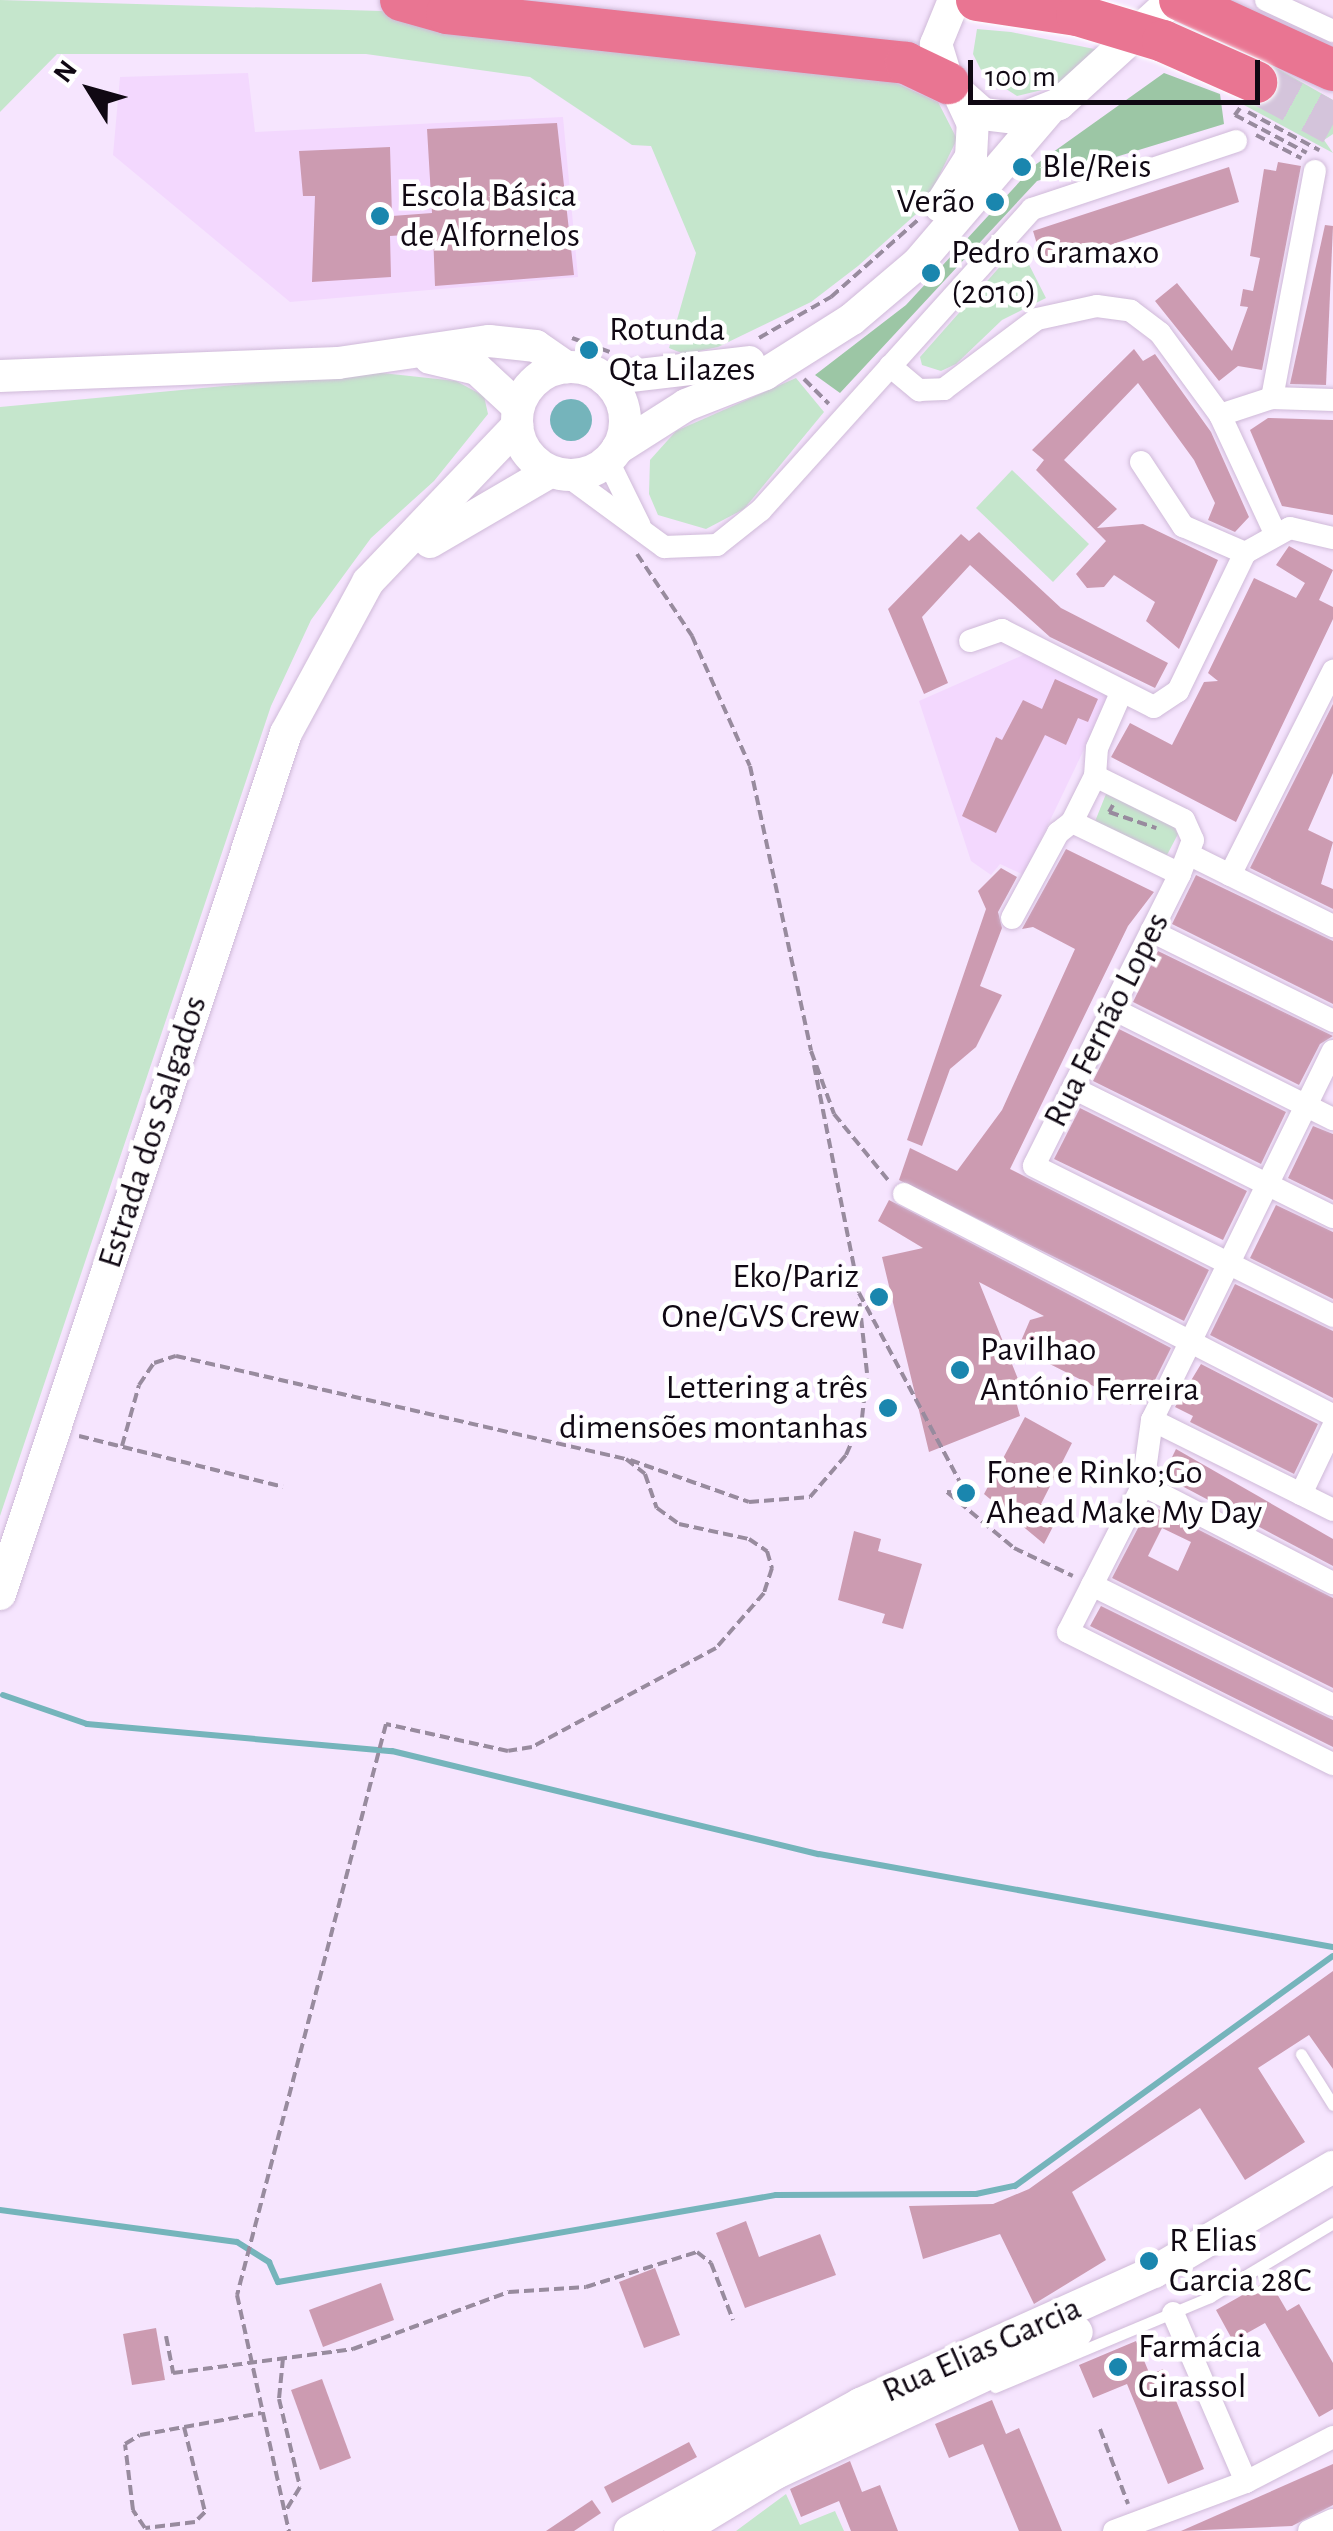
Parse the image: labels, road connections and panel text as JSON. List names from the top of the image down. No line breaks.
{"streets":{"main road":["Estrada dos Salgados","Rua Elias Garcia"],"street":["Rua Fernão Lopes"]},"places":["Ble/Reis","Verão","Escola Básica de Alfornelos","Pedro Gramaxo (2010)","Rotunda Qta Lilazes","Eko/Pariz One/GVS Crew","Pavilhao António Ferreira","Lettering a três dimensões montanhas","Fone e Rinko;Go Ahead Make My Day","R Elias Garcia 28C","Farmácia Girassol"],"scale_bar":"100 m","north":"top left"}
